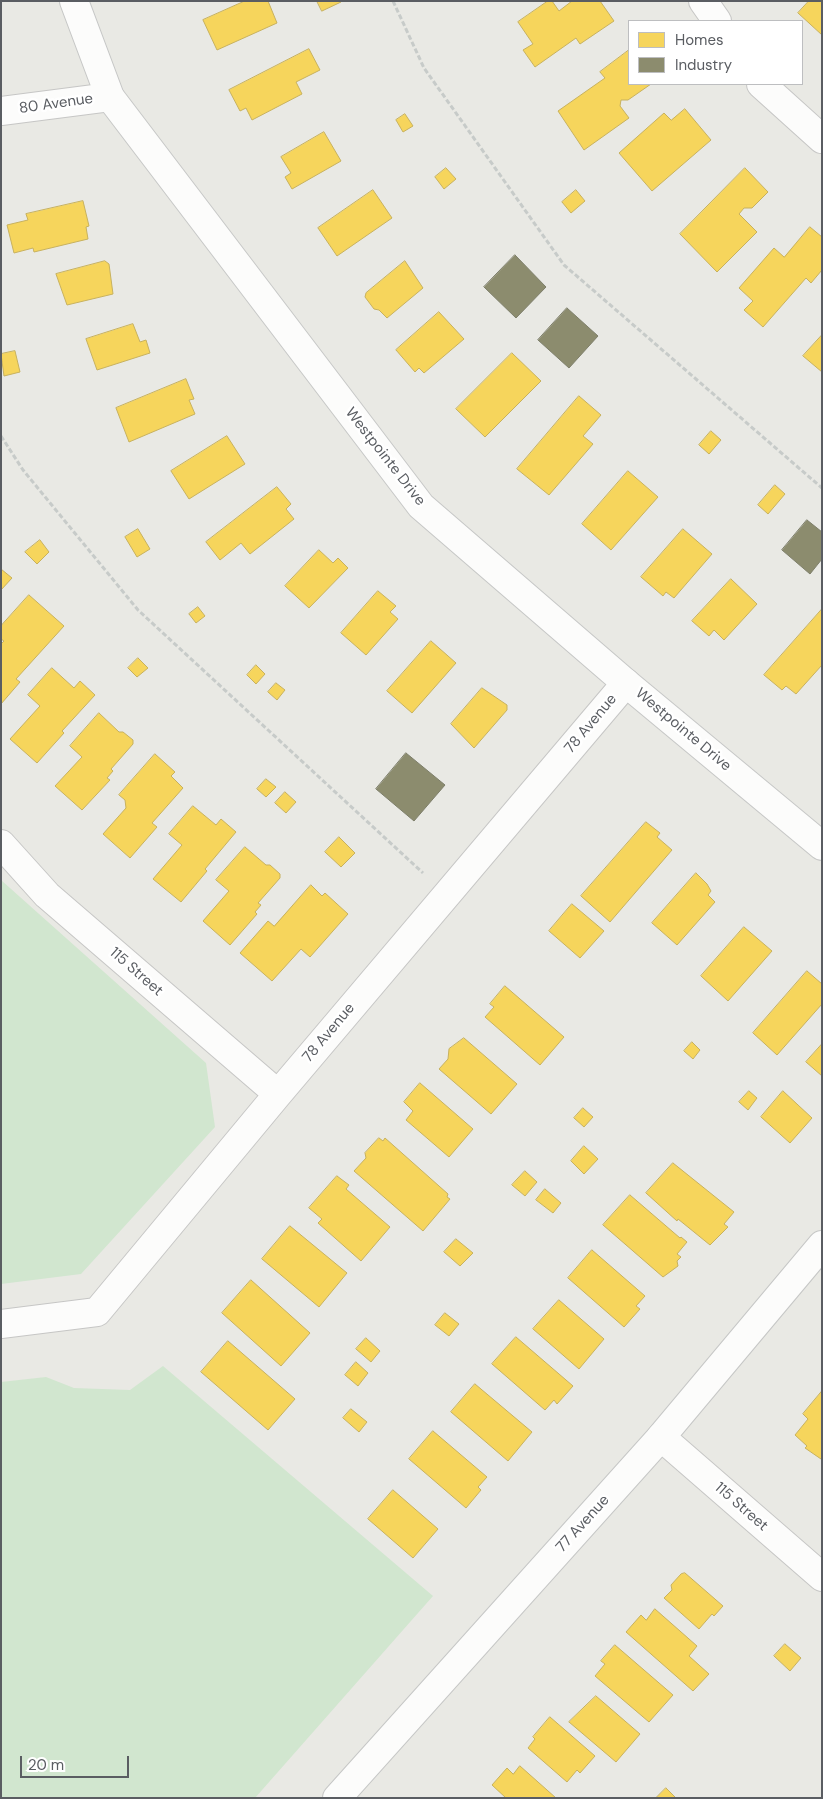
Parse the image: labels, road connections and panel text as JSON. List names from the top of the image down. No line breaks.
{"streets":{"street":["80 Avenue","Westpointe Drive","78 Avenue","115 Street","77 Avenue"]},"crossings":[["80 Avenue","Westpointe Drive"],["Westpointe Drive","78 Avenue"],["78 Avenue","115 Street"],["115 Street","77 Avenue"]],"legend":["Homes","Industry"],"scale_bar":"20 m"}
